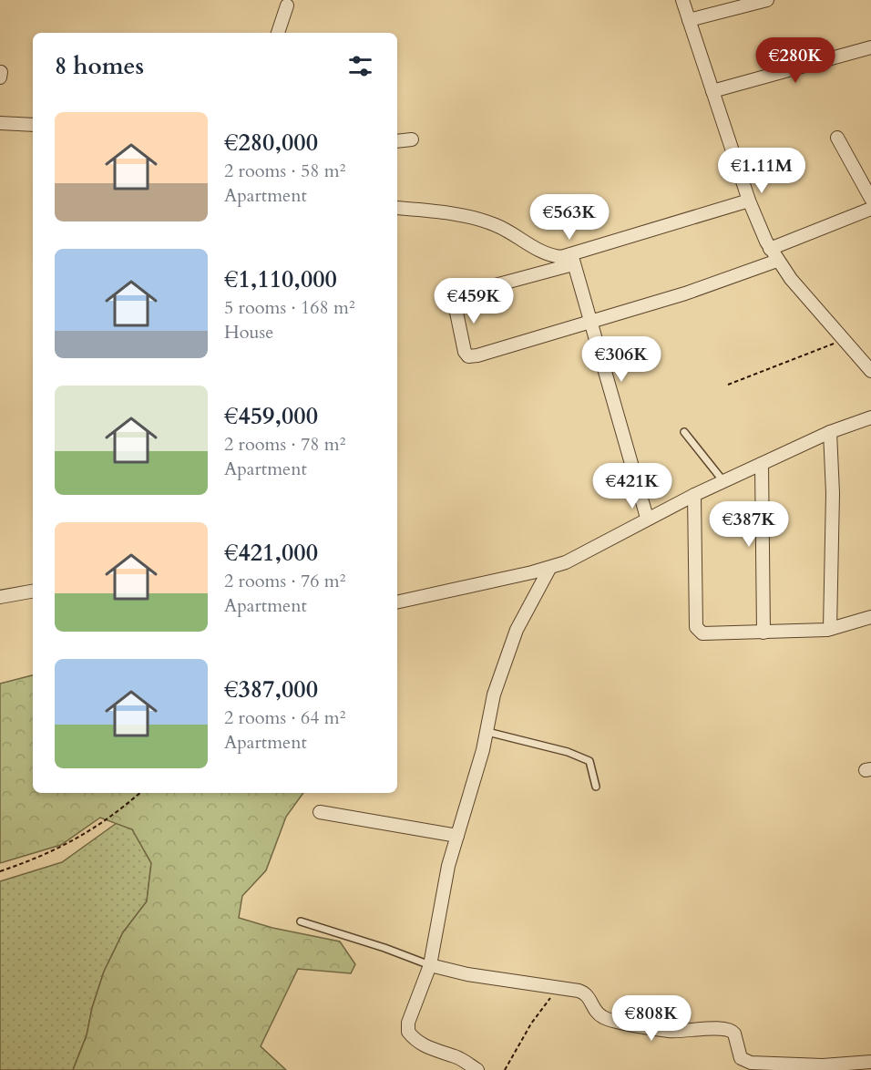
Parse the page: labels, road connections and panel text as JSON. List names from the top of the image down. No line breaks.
{"page":{"heading":"8 homes","price":["€280K","€1.11M","€563K","€459K","€306K","€421K","€387K","€808K"],"list":[{"name":"€280,000","note":"2 rooms · 58 m² · Apartment"},{"name":"€1,110,000","note":"5 rooms · 168 m² · House"},{"name":"€459,000","note":"2 rooms · 78 m² · Apartment"},{"name":"€421,000","note":"2 rooms · 76 m² · Apartment"},{"name":"€387,000","note":"2 rooms · 64 m² · Apartment"}]}}
